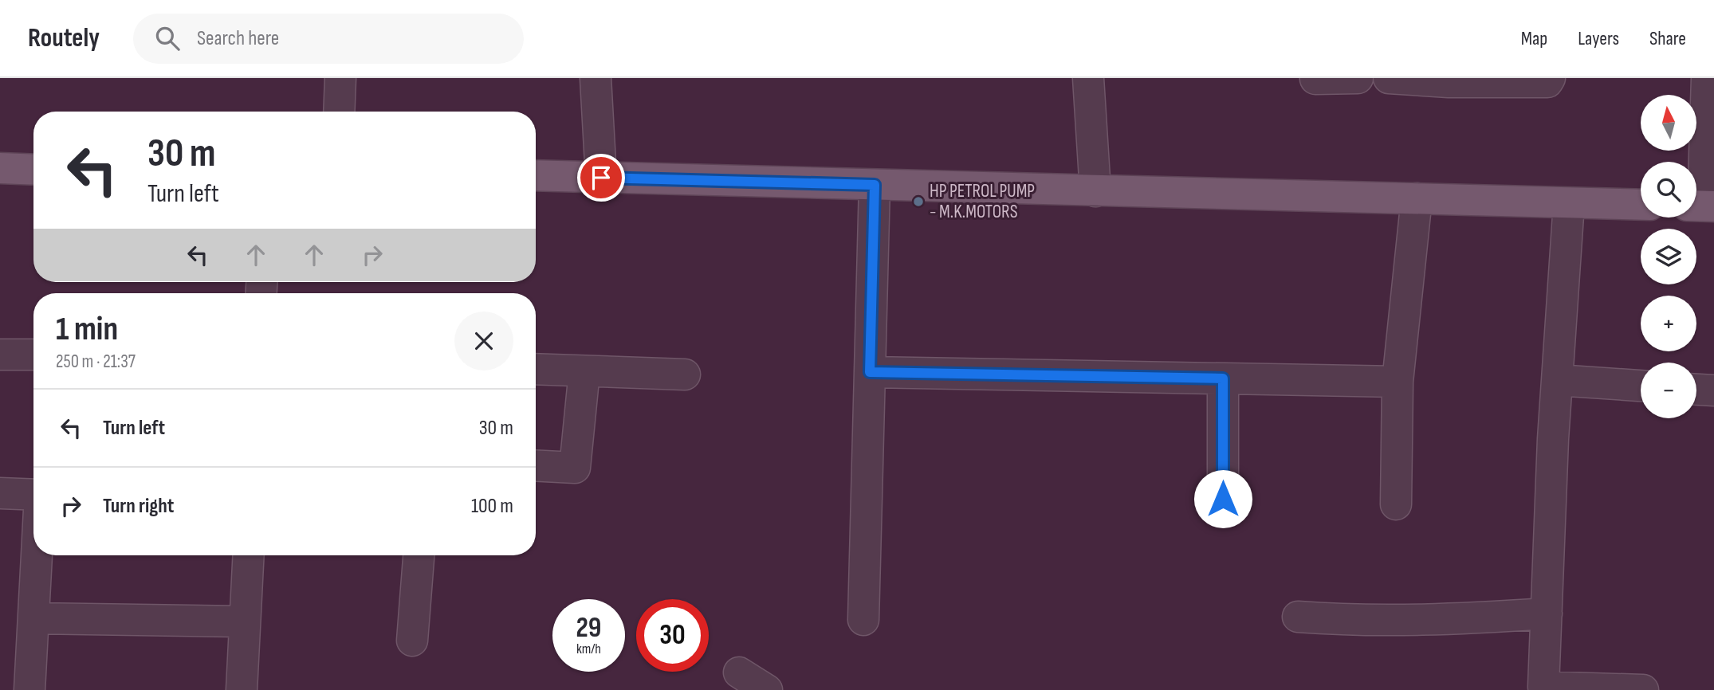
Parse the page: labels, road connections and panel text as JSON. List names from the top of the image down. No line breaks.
{"places":["HP PETROL PUMP - M.K.MOTORS"],"north":"top","page":{"header":"Routely","search":"Search here","nav":["Map","Layers","Share"],"map_buttons":["+","−"],"turn":["30 m","Turn left"],"heading":["1 min","250 m · 21:37"],"list":[{"name":"Turn left","value":"30 m"},{"name":"Turn right","value":"100 m"}],"speed":"29 km/h","limit":"30"}}
